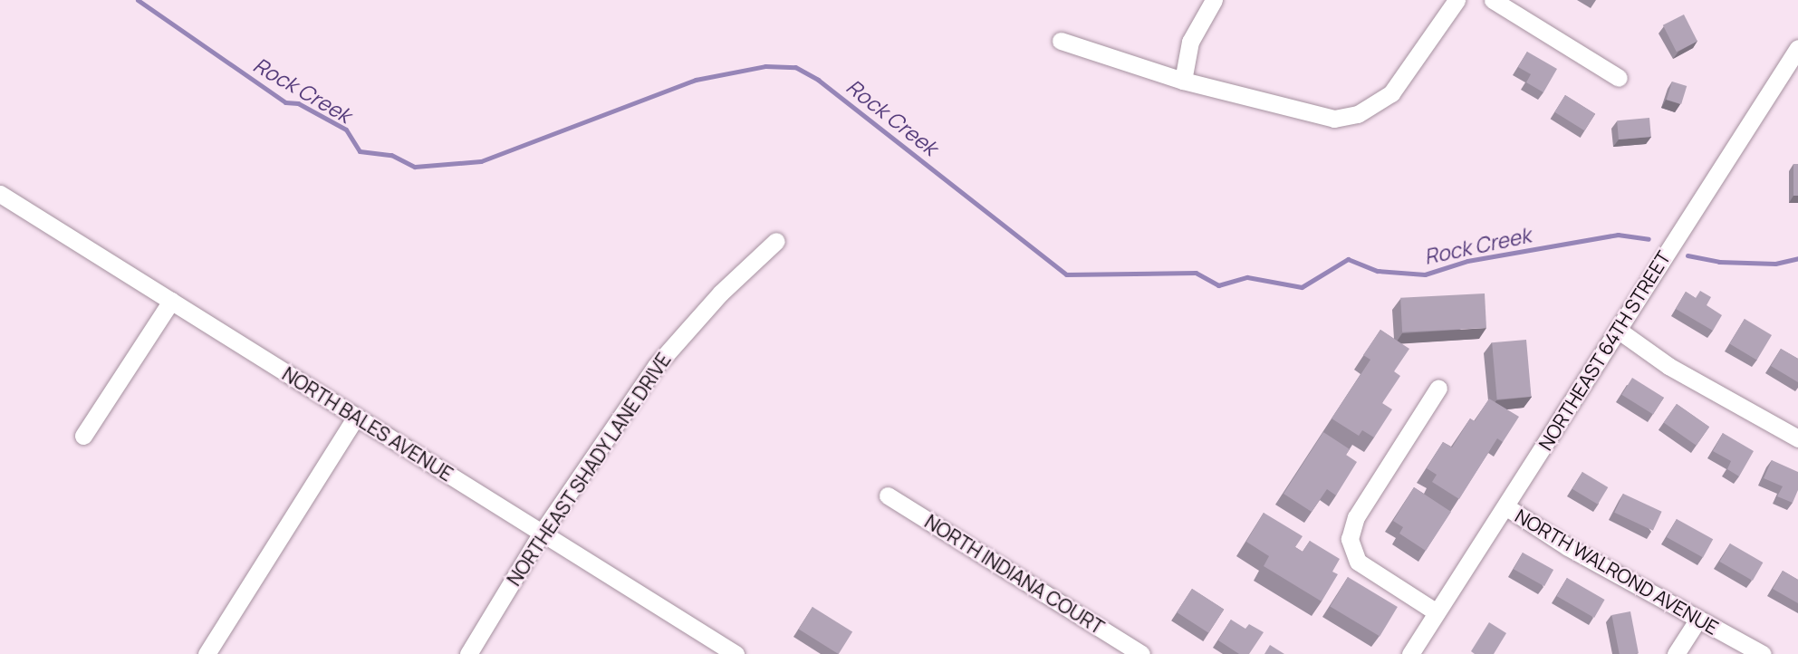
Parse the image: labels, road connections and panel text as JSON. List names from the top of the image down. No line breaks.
{"streets":{"street":["NORTHEAST 64TH STREET","NORTH BALES AVENUE","NORTHEAST SHADY LANE DRIVE","NORTH WALROND AVENUE","NORTH INDIANA COURT"]},"crossings":[["NORTHEAST 64TH STREET","NORTH WALROND AVENUE"],["NORTH BALES AVENUE","NORTHEAST SHADY LANE DRIVE"]],"water":["Rock Creek"]}
